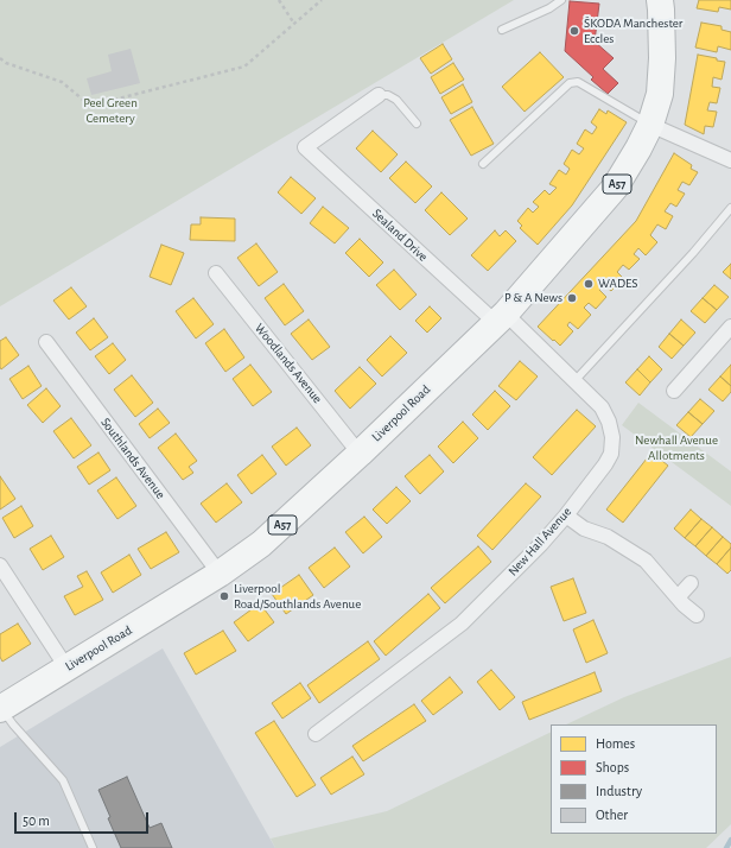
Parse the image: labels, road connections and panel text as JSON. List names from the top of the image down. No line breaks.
{"streets":{"highway":["A57","Liverpool Road"],"street":["Sealand Drive","Woodlands Avenue","Southlands Avenue","New Hall Avenue"]},"crossings":[["Sealand Drive","Liverpool Road"],["Sealand Drive","New Hall Avenue"],["Woodlands Avenue","Liverpool Road"],["Liverpool Road","Southlands Avenue"],["Liverpool Road","New Hall Avenue"]],"parks":["Peel Green Cemetery","Newhall Avenue Allotments"],"places":["ŠKODA Manchester Eccles","WADES","P & A News","Liverpool Road/Southlands Avenue"],"legend":["Homes","Shops","Industry","Other"],"scale_bar":"50 m"}
